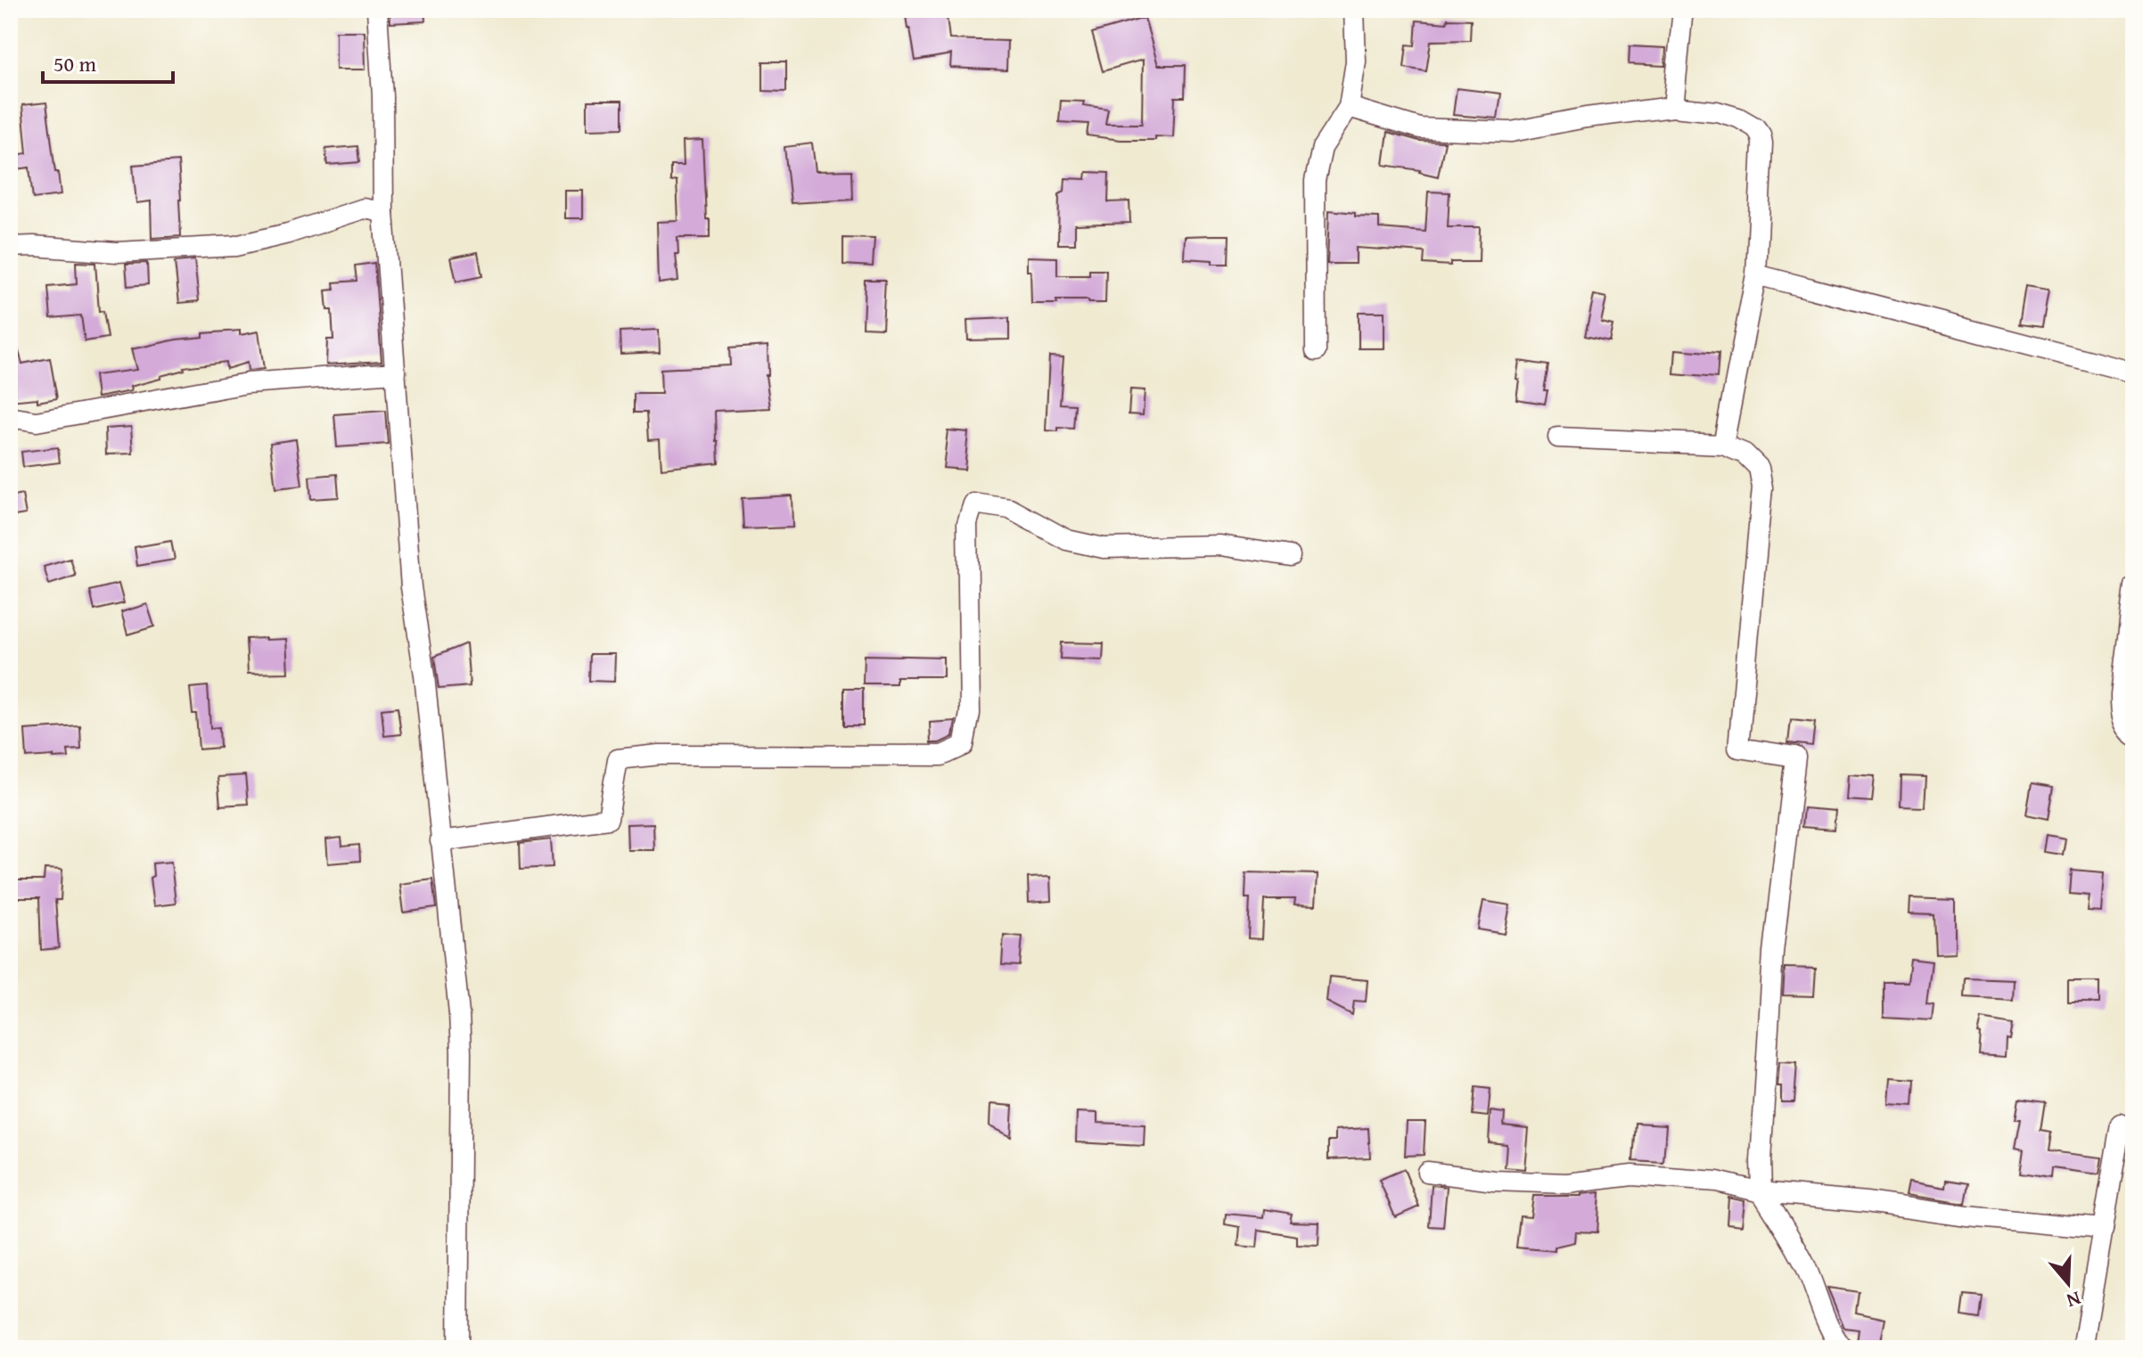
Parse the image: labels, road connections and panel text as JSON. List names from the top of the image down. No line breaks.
{"scale_bar":"50 m","north":"bottom"}
